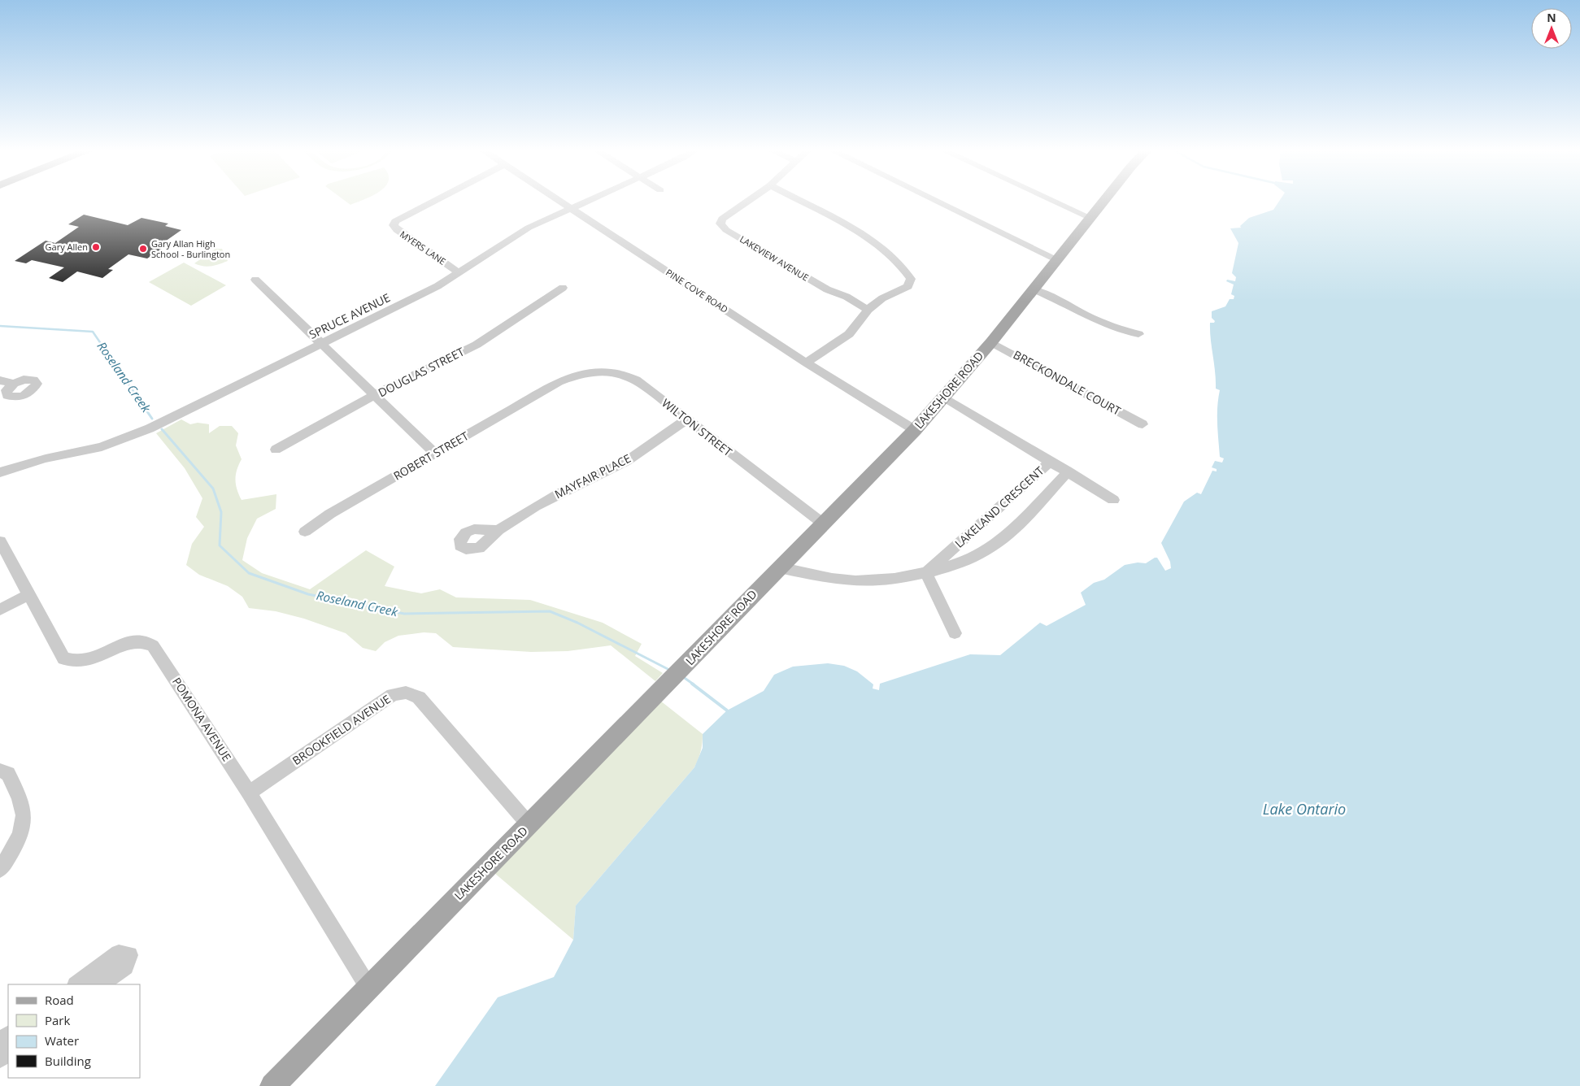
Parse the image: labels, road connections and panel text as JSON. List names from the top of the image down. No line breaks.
{"streets":{"main road":["LAKESHORE ROAD"],"street":["MYERS LANE","LAKEVIEW AVENUE","PINE COVE ROAD","SPRUCE AVENUE","DOUGLAS STREET","BRECKONDALE COURT","WILTON STREET","ROBERT STREET","MAYFAIR PLACE","LAKELAND CRESCENT","POMONA AVENUE","BROOKFIELD AVENUE"]},"crossings":[["MYERS LANE","SPRUCE AVENUE"],["PINE COVE ROAD","SPRUCE AVENUE"],["PINE COVE ROAD","LAKESHORE ROAD"],["BRECKONDALE COURT","LAKESHORE ROAD"],["LAKESHORE ROAD","WILTON STREET"],["LAKESHORE ROAD","LAKELAND CRESCENT"],["LAKESHORE ROAD","POMONA AVENUE"],["LAKESHORE ROAD","BROOKFIELD AVENUE"],["WILTON STREET","ROBERT STREET"],["WILTON STREET","MAYFAIR PLACE"],["POMONA AVENUE","BROOKFIELD AVENUE"]],"water":["Roseland Creek","Lake Ontario"],"places":["Gary Allen","Gary Allan High School - Burlington"],"legend":["Road","Park","Water","Building"],"north":"top"}
